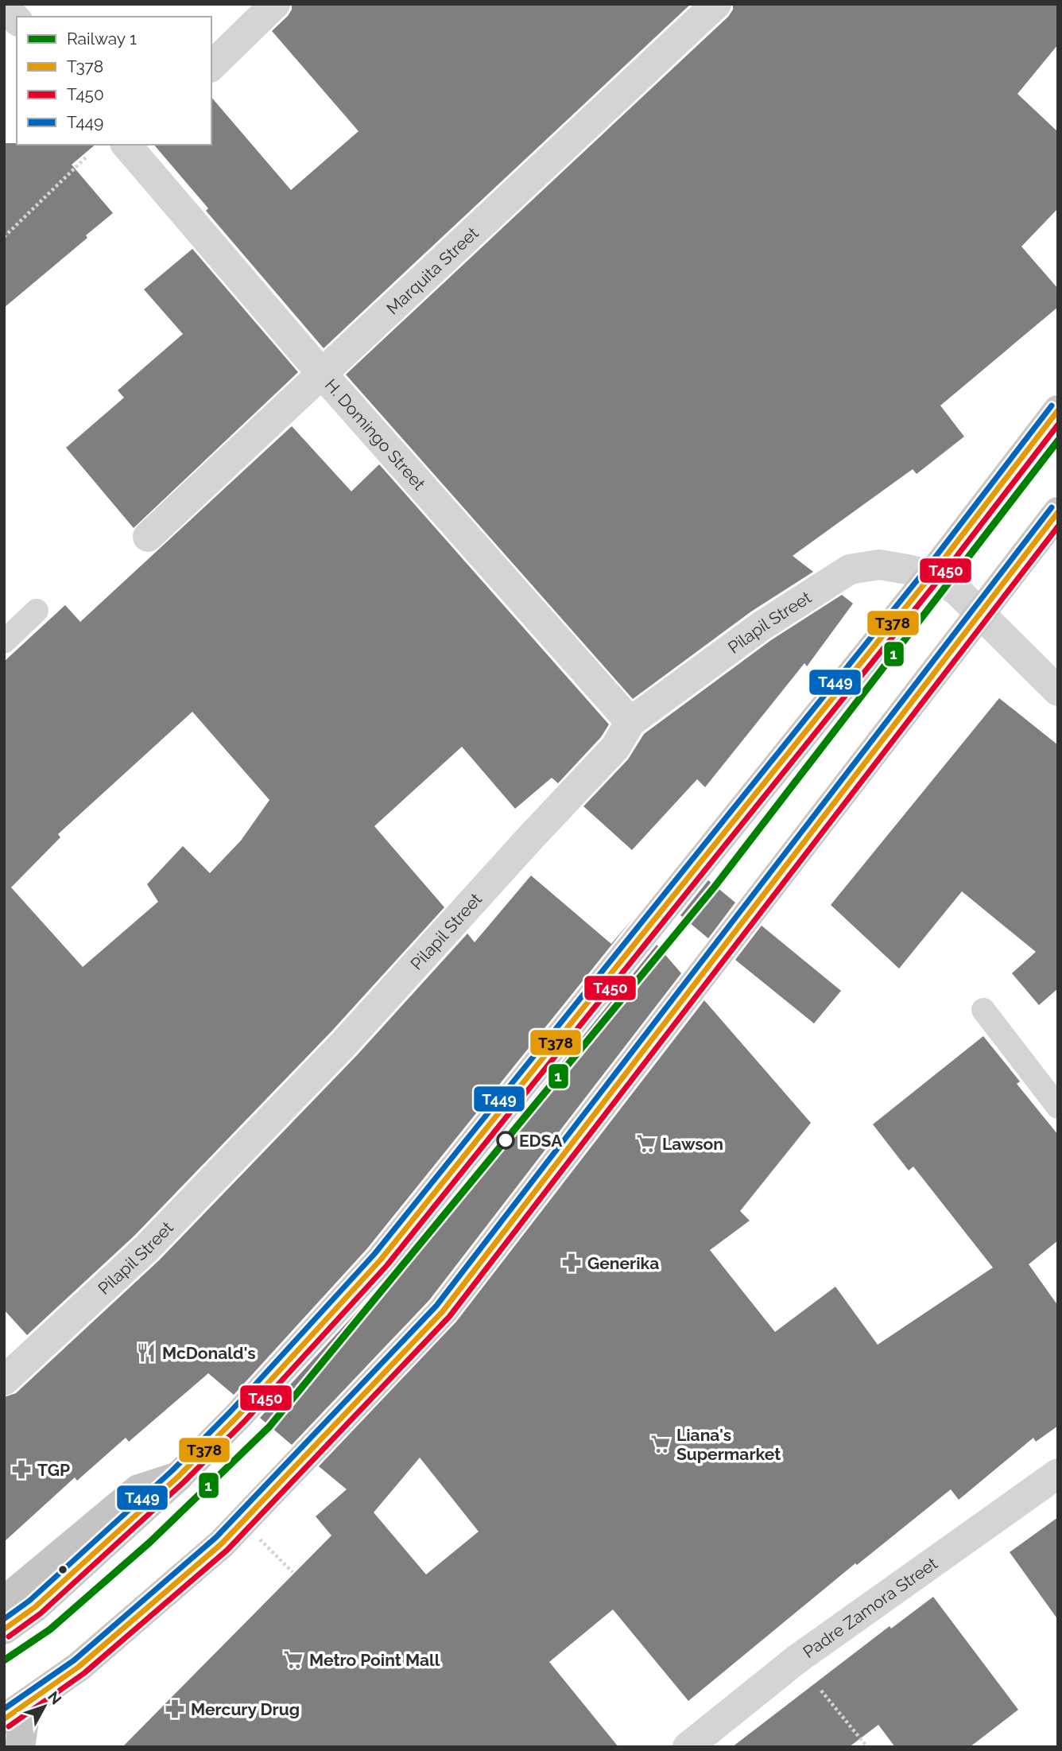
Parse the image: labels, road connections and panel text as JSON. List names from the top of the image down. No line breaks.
{"streets":{"street":["Marquita Street","H. Domingo Street","Pilapil Street","Padre Zamora Street"]},"crossings":[["Marquita Street","H. Domingo Street"],["H. Domingo Street","Pilapil Street"]],"places":{"other":["EDSA"],"supermarket":["Lawson","Liana's Supermarket","Metro Point Mall"],"pharmacy":["Generika","TGP","Mercury Drug"],"restaurant":["McDonald's"]},"lines":["transit line T449","transit line T378","transit line T450","rail line 1"],"legend":["Railway 1","T378","T450","T449"],"north":"top right"}
